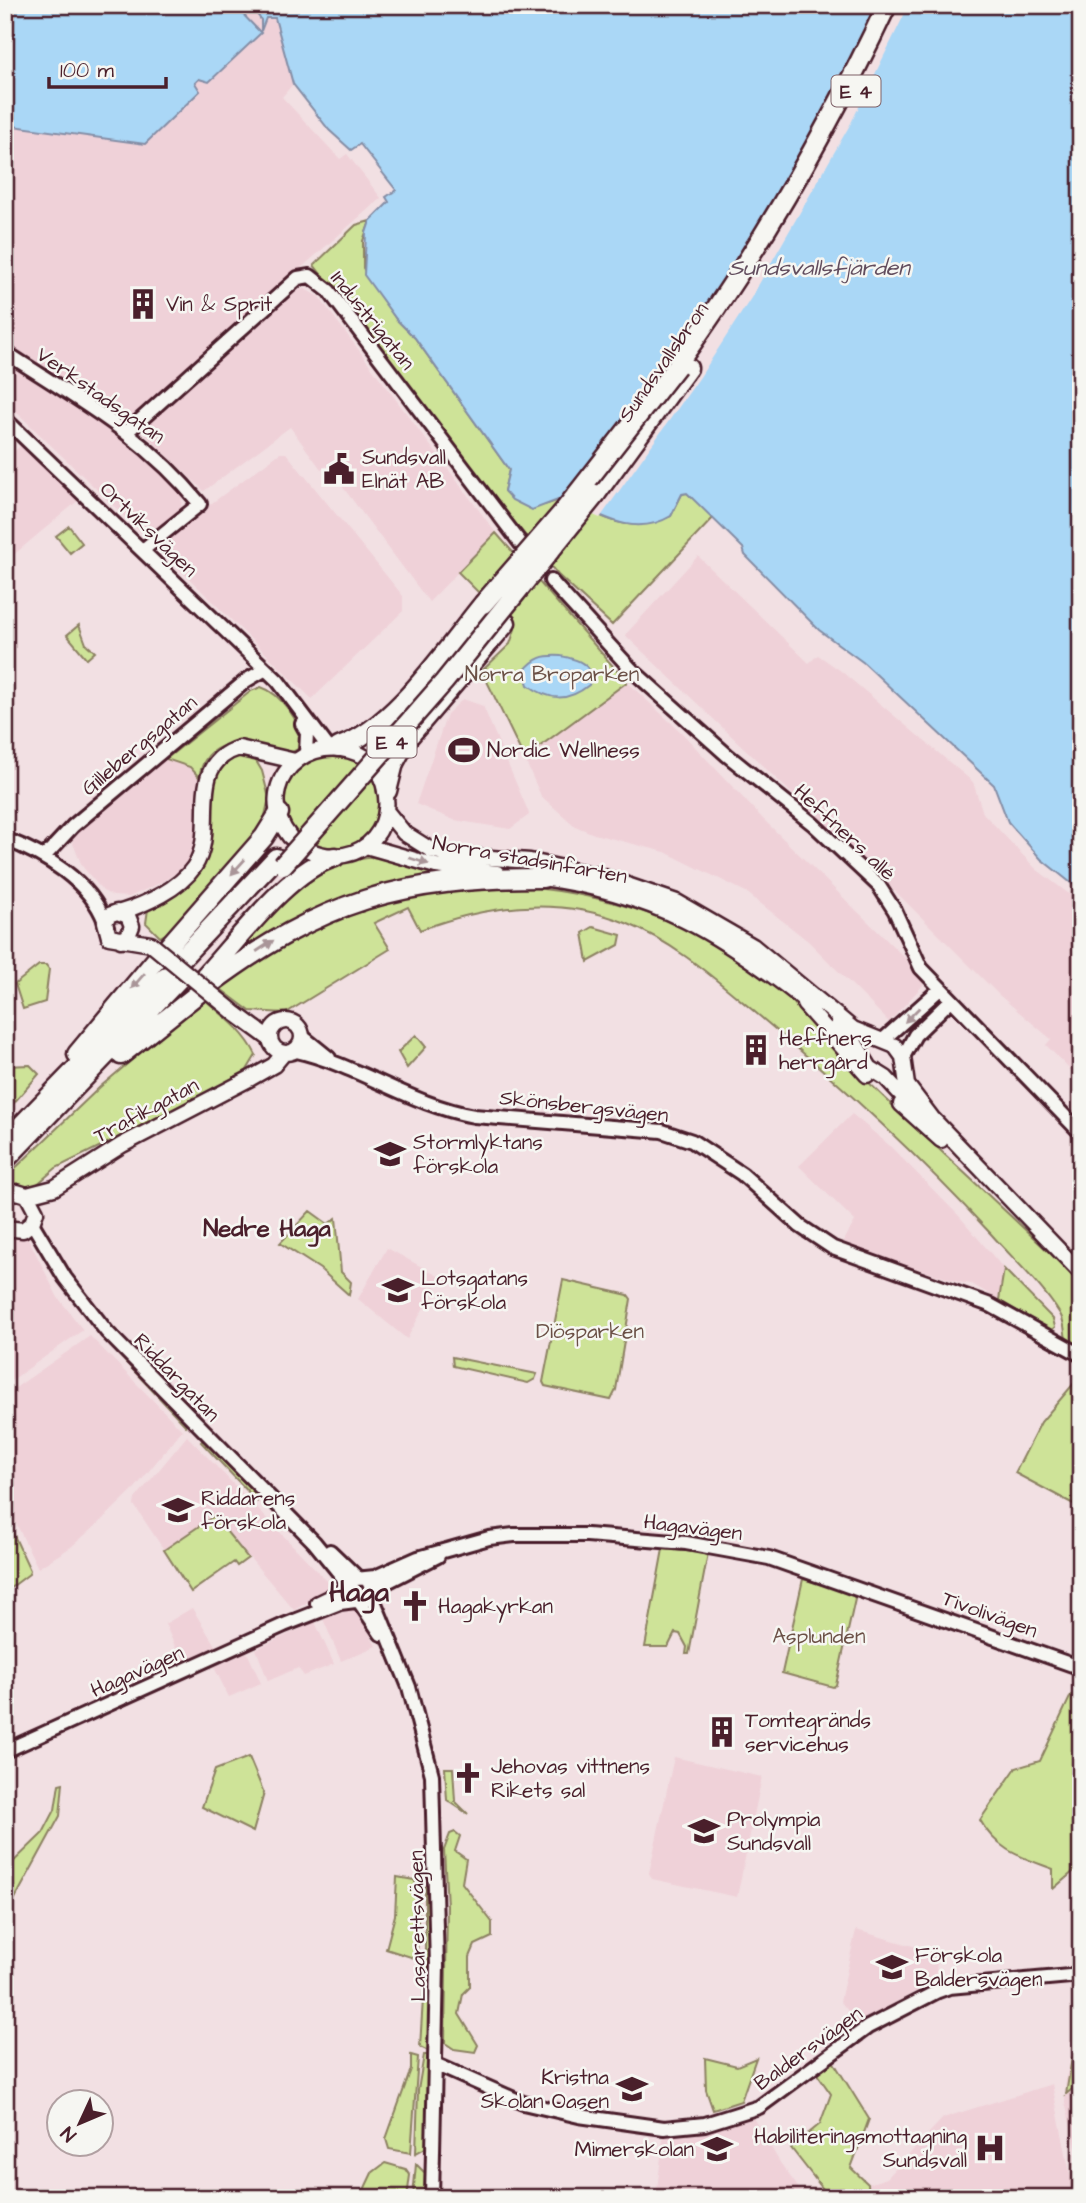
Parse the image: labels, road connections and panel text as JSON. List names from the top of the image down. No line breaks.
{"streets":{"highway":["E 4","Sundsvallsbron"],"main road":["Norra stadsinfarten","Skönsbergsvägen","Trafikgatan"],"street":["Industrigatan","Verkstadsgatan","Ortviksvägen","Gillebergsgatan","Heffners allé","Riddargatan","Hagavägen","Tivolivägen","Lasarettsvägen","Baldersvägen"]},"crossings":[["E 4","Sundsvallsbron"],["E 4","Ortviksvägen"],["E 4","Skönsbergsvägen"],["Industrigatan","Verkstadsgatan"],["Verkstadsgatan","Ortviksvägen"],["Ortviksvägen","Gillebergsgatan"],["Skönsbergsvägen","Trafikgatan"],["Trafikgatan","Riddargatan"],["Riddargatan","Hagavägen"],["Riddargatan","Lasarettsvägen"],["Hagavägen","Tivolivägen"],["Hagavägen","Lasarettsvägen"],["Lasarettsvägen","Baldersvägen"]],"districts":["Nedre Haga","Haga"],"water":["Sundsvallsfjärden"],"parks":["Norra Broparken","Diösparken","Asplunden"],"places":{"building":["Vin & Sprit","Heffners herrgård","Tomtegränds servicehus"],"public building":["Sundsvall Elnät AB"],"sports":["Nordic Wellness"],"school or university":["Stormlyktans förskola","Lotsgatans förskola","Riddarens förskola","Prolympia Sundsvall","Förskola Baldersvägen","Kristna Skolan Oasen","Mimerskolan"],"church":["Hagakyrkan","Jehovas vittnens Rikets sal"],"hospital":["Habiliteringsmottagning Sundsvall"]},"scale_bar":"100 m","north":"bottom left"}
